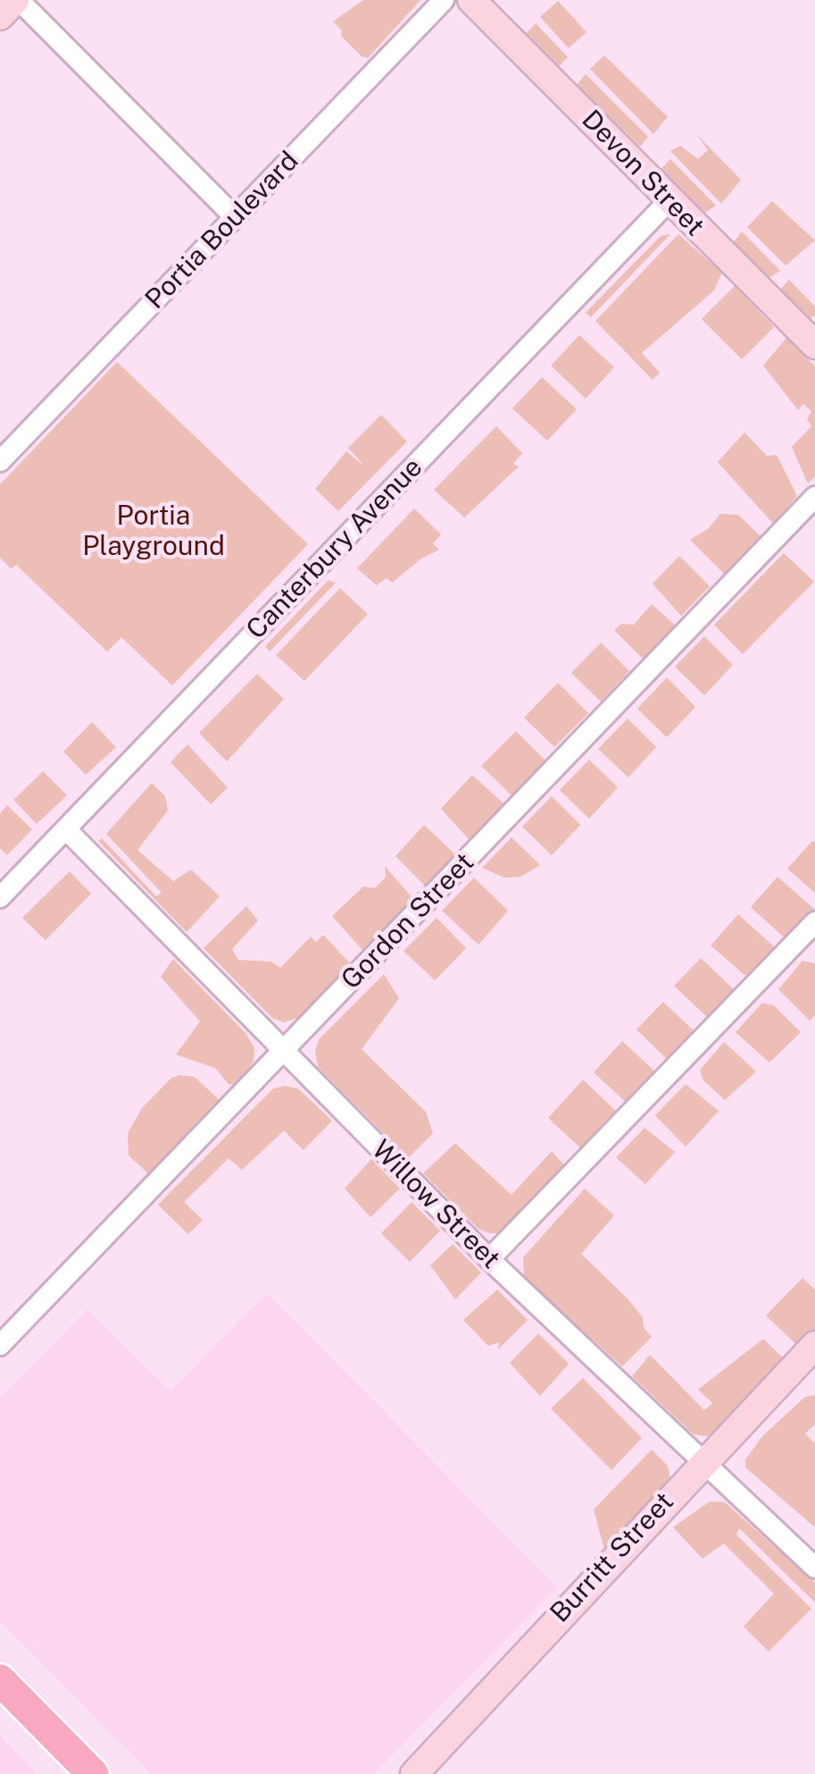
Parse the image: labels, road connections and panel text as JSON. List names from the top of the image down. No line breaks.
{"streets":{"street":["Devon Street","Portia Boulevard","Canterbury Avenue","Gordon Street","Willow Street","Burritt Street"]},"crossings":[["Devon Street","Canterbury Avenue"],["Canterbury Avenue","Willow Street"],["Gordon Street","Willow Street"],["Willow Street","Burritt Street"]],"parks":["Portia Playground"]}
